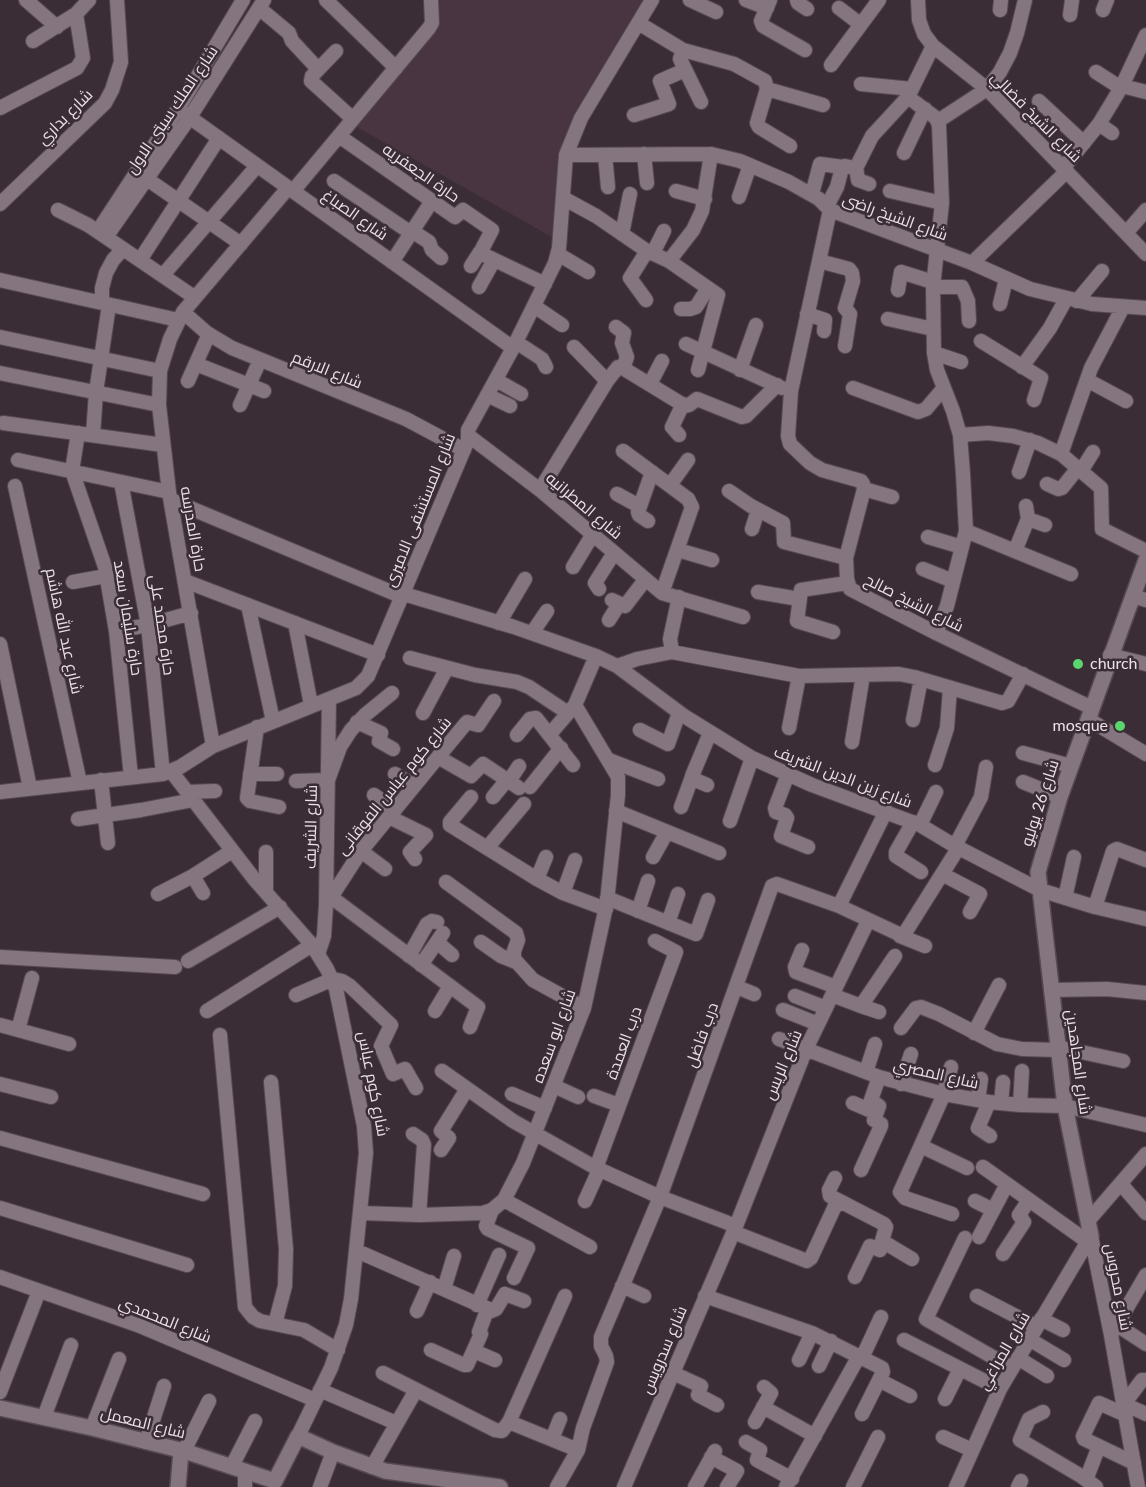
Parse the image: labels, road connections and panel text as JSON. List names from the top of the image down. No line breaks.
{"streets":{"street":["شارع الملك سيتى الاول","شارع بداري","شارع الشيخ فضالي","حارة الجعفريه","شارع الصباغ","شارع الشيخ راضى","شارع الارقم","شارع المطرانيه","شارع المستشفى الاميرى","حارة المدرسه","شارع الشيخ صالح","حارة سليمان سعد","حارة محمد على","شارع عبد الله هاشم","شارع زين الدين الشريف","شارع كوم عباس الفوقانى","شارع 26 يوليو","شارع الشريف","درب فاضل","شارع ابو سعده","درب العمدة","شارع المجاهدين","شارع الريس","شارع المصري","شارع كوم عباس","شارع محروس","شارع المحمدي","شارع سدرويس","شارع المراغي","شارع المعمل"]},"crossings":[["شارع الملك سيتى الاول","شارع الصباغ"],["حارة الجعفريه","حارة المدرسه"],["شارع الصباغ","شارع المستشفى الاميرى"],["شارع الصباغ","حارة المدرسه"],["شارع الشيخ راضى","شارع المستشفى الاميرى"],["شارع الارقم","شارع المطرانيه"],["شارع الارقم","شارع المستشفى الاميرى"],["شارع الارقم","حارة المدرسه"],["شارع المطرانيه","شارع المستشفى الاميرى"],["شارع المستشفى الاميرى","حارة المدرسه"],["شارع المستشفى الاميرى","حارة سليمان سعد"],["شارع المستشفى الاميرى","حارة محمد على"],["شارع المستشفى الاميرى","شارع عبد الله هاشم"],["شارع المستشفى الاميرى","شارع زين الدين الشريف"],["شارع المستشفى الاميرى","شارع الشريف"],["شارع المستشفى الاميرى","شارع كوم عباس"],["حارة المدرسه","شارع زين الدين الشريف"],["شارع الشيخ صالح","شارع 26 يوليو"],["حارة سليمان سعد","شارع زين الدين الشريف"],["حارة محمد على","شارع زين الدين الشريف"],["حارة محمد على","شارع كوم عباس"],["شارع زين الدين الشريف","شارع 26 يوليو"],["شارع زين الدين الشريف","شارع المجاهدين"],["شارع كوم عباس الفوقانى","شارع الشريف"],["شارع 26 يوليو","شارع المجاهدين"],["شارع الشريف","شارع كوم عباس"],["شارع المجاهدين","شارع المصري"],["شارع المجاهدين","شارع محروس"],["شارع المجاهدين","شارع المراغي"],["شارع الريس","شارع المصري"],["شارع الريس","شارع سدرويس"],["شارع كوم عباس","شارع المحمدي"],["شارع كوم عباس","شارع المعمل"],["شارع محروس","شارع المراغي"]],"places":["church","mosque"]}
